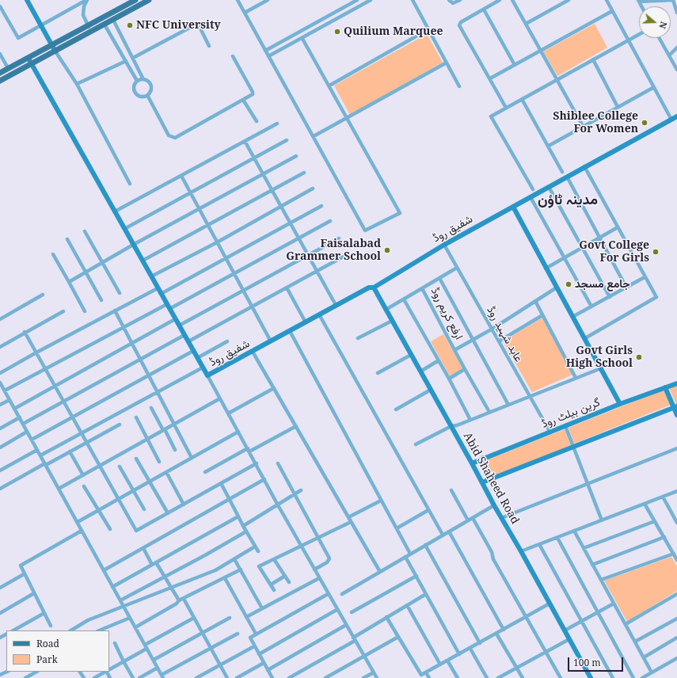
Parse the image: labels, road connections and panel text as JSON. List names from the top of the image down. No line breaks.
{"streets":{"street":["شفیق روڈ","ارفع کریم روڈ","عابد شہید روڈ","گرین بیلٹ روڈ","Abid Shaheed Road"]},"crossings":[["شفیق روڈ","عابد شہید روڈ"],["شفیق روڈ","Abid Shaheed Road"],["ارفع کریم روڈ","عابد شہید روڈ"],["عابد شہید روڈ","گرین بیلٹ روڈ"],["گرین بیلٹ روڈ","Abid Shaheed Road"]],"districts":["مدینہ ٹاؤن"],"places":["NFC University","Quilium Marquee","Shiblee College For Women","Faisalabad Grammer School","Govt College For Girls","جامع مسجد","Govt Girls High School"],"legend":["Road","Park"],"scale_bar":"100 m","north":"right"}
